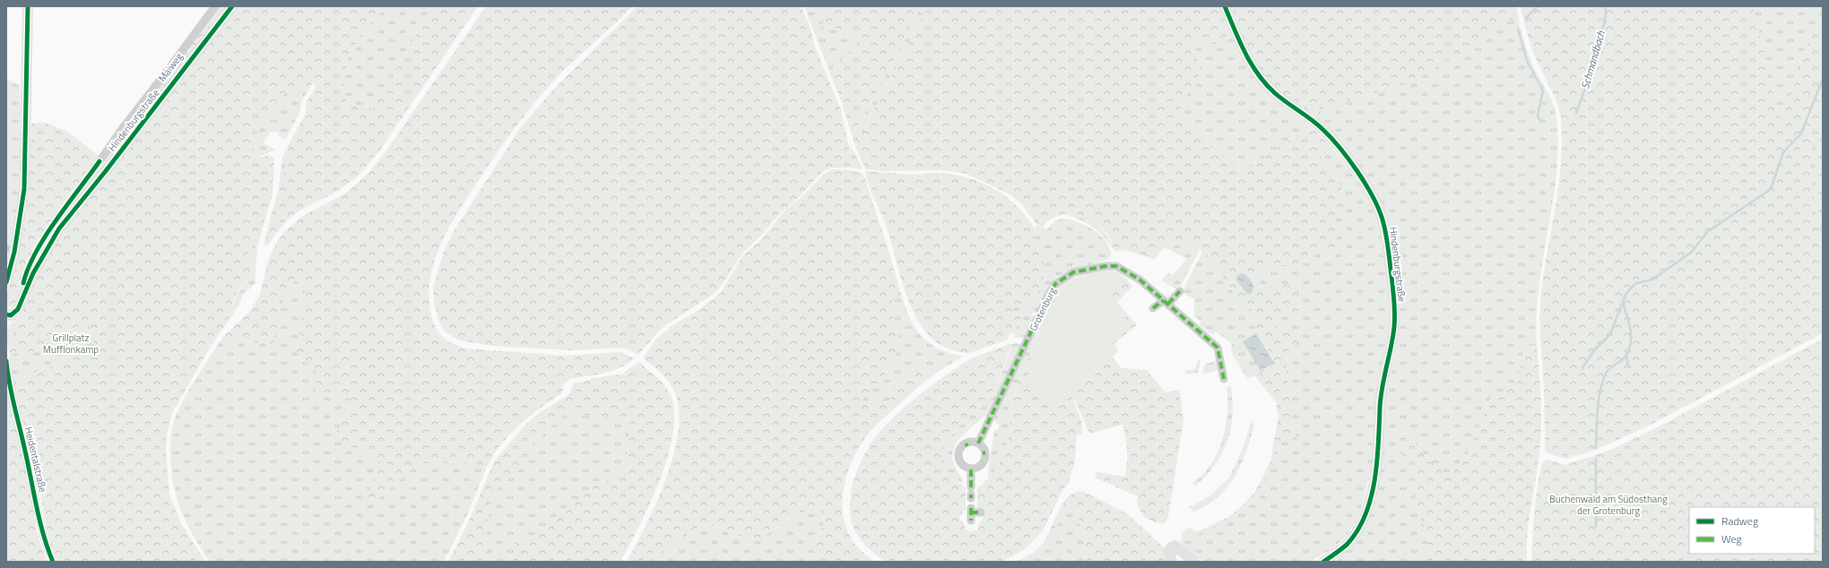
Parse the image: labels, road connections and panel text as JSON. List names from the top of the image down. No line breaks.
{"streets":{"main road":["Hindenburgstraße"],"street":["Maiweg","Grotenburg","Heidentalstraße"]},"water":["Schmandbach"],"parks":["Grillplatz Mufflonkamp","Buchenwald am Südosthang der Grotenburg"],"legend":["Radweg","Weg"]}
